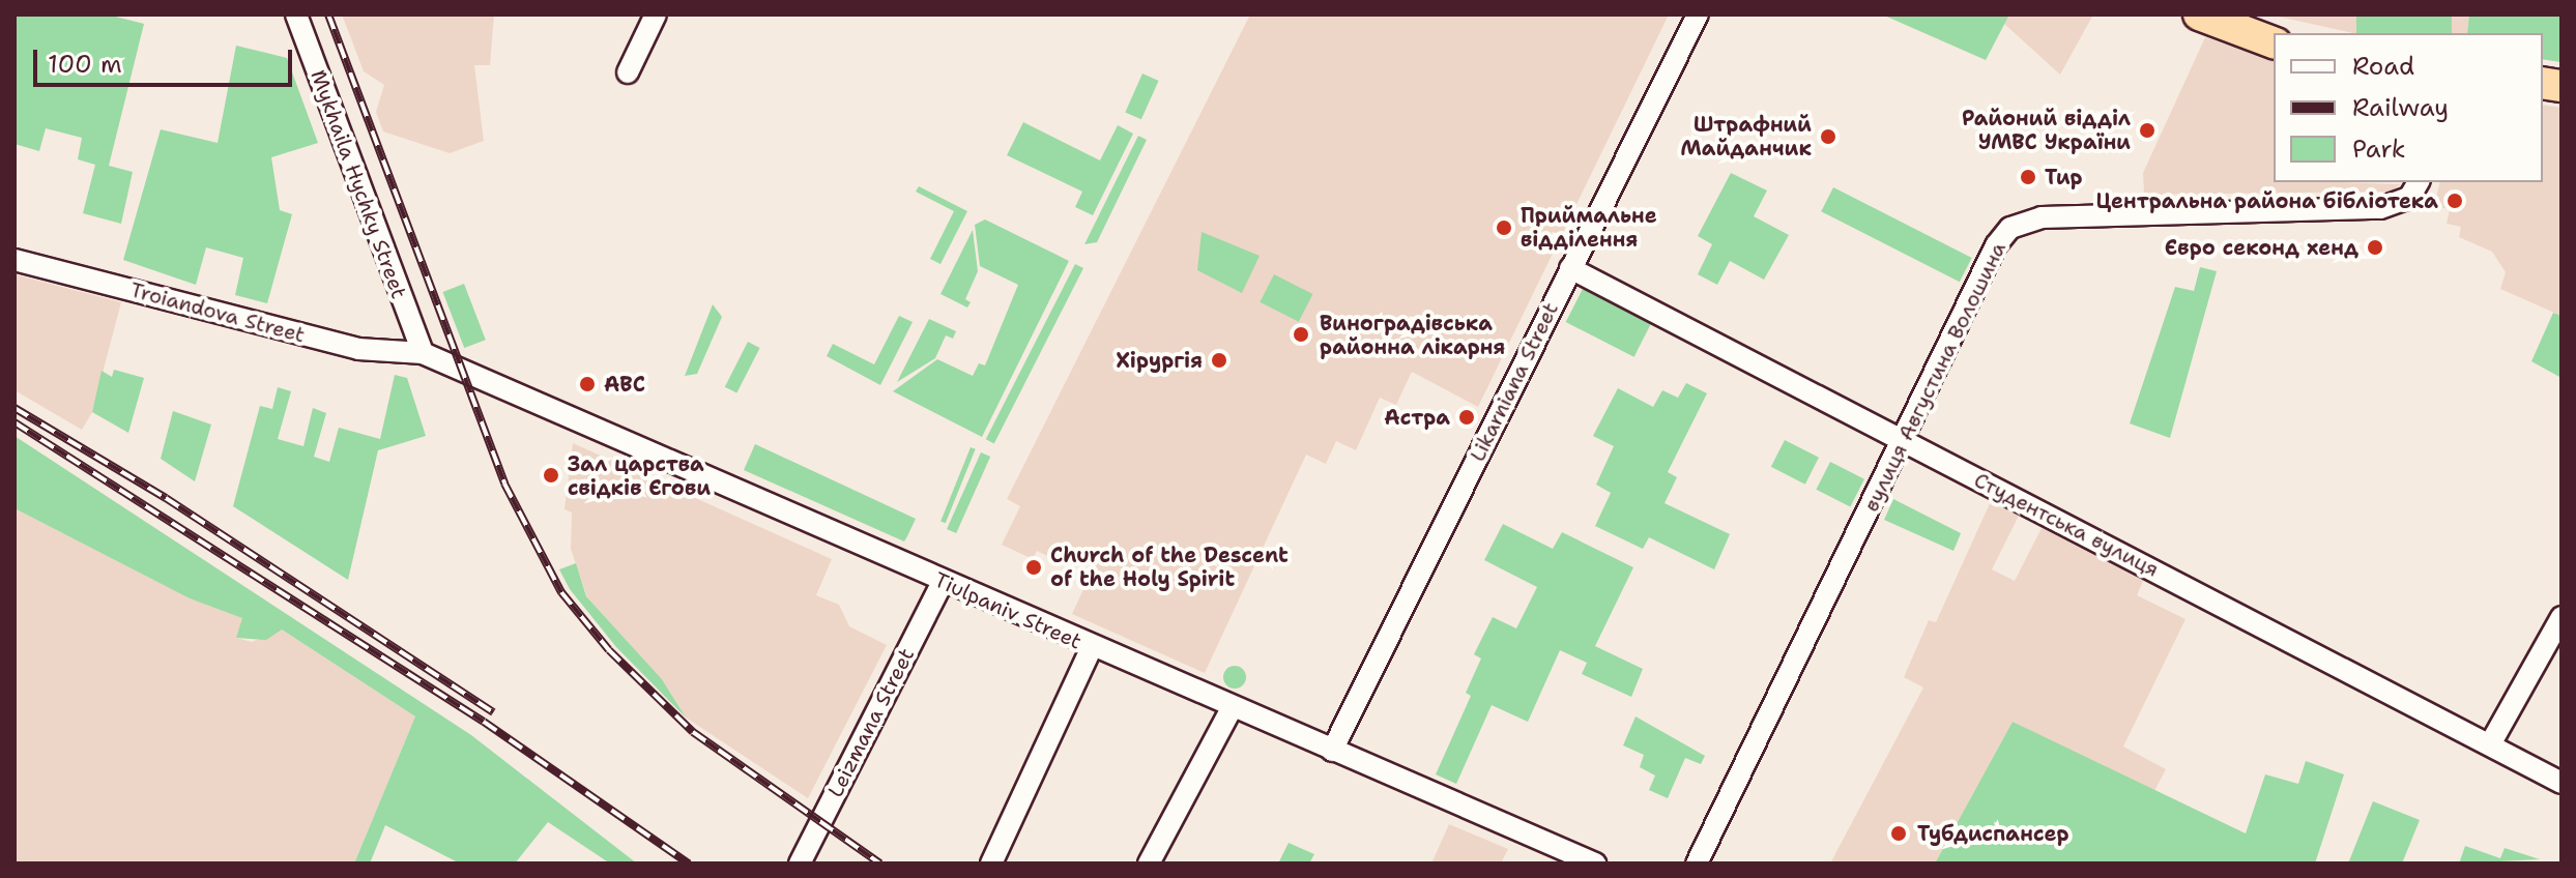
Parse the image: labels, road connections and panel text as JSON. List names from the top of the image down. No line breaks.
{"streets":{"street":["Mykhaila Hychky Street","Troiandova Street","вулиця Августина Волошина","Likarniana Street","Студентська вулиця","Tiulpaniv Street","Leizmana Street"]},"crossings":[["Mykhaila Hychky Street","Troiandova Street"],["Mykhaila Hychky Street","Tiulpaniv Street"],["Troiandova Street","Tiulpaniv Street"],["вулиця Августина Волошина","Студентська вулиця"],["Likarniana Street","Студентська вулиця"],["Likarniana Street","Tiulpaniv Street"],["Tiulpaniv Street","Leizmana Street"]],"places":["Районий відділ УМВС України","Штрафний Майданчик","Тир","Центральна района бібліотека","Приймальне відділення","Євро секонд хенд","Виноградівська районна лікарня","Хірургія","ABC","Астра","Зал царства свідків Єгови","Church of the Descent of the Holy Spirit","Тубдиспансер"],"legend":["Road","Railway","Park"],"scale_bar":"100 m"}
